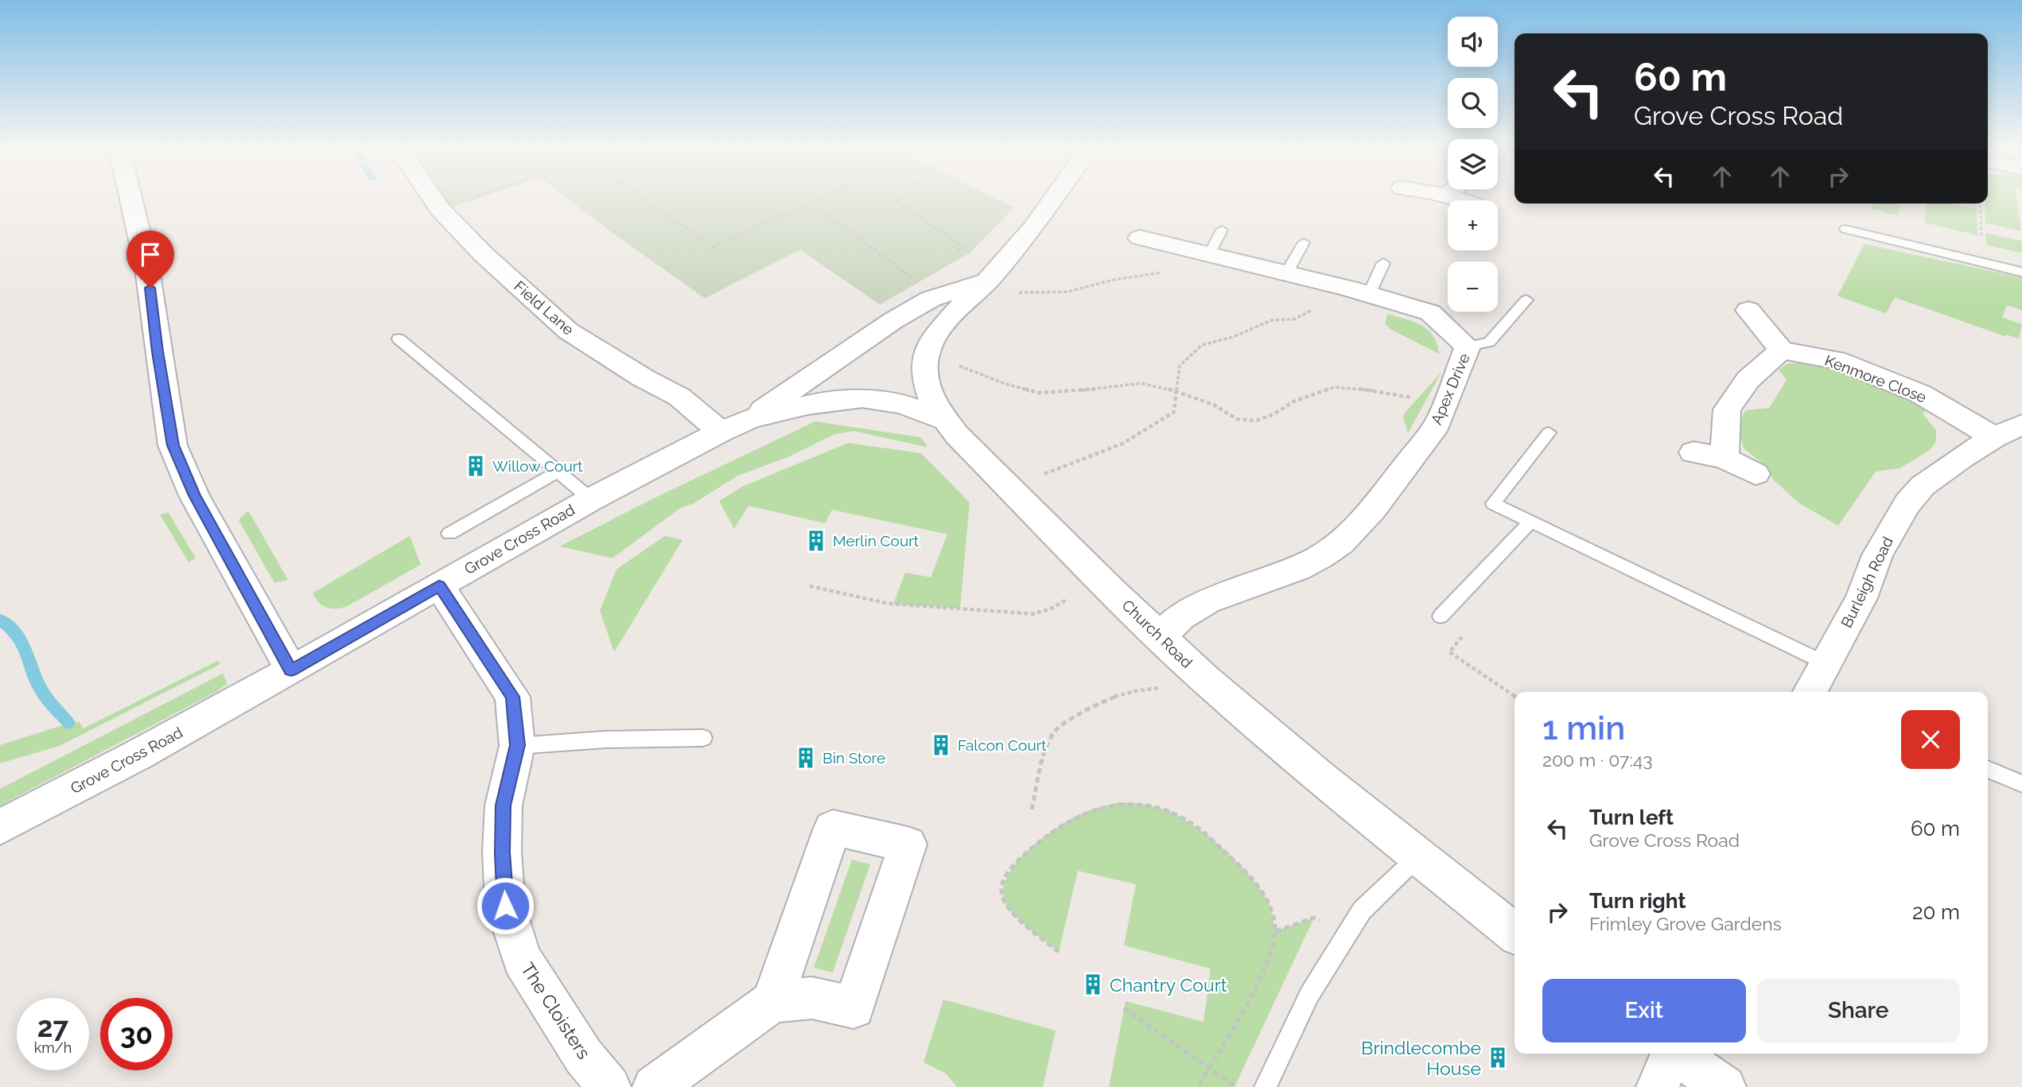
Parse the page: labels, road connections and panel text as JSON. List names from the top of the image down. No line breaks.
{"streets":{"street":["Field Lane","Kenmore Close","Apex Drive","Grove Cross Road","Burleigh Road","Church Road","The Cloisters"]},"crossings":[["Field Lane","Grove Cross Road"],["Kenmore Close","Burleigh Road"],["Apex Drive","Church Road"],["Grove Cross Road","Church Road"],["Grove Cross Road","The Cloisters"]],"places":{"building":["Willow Court","Merlin Court","Falcon Court","Bin Store","Chantry Court","Brindlecombe House"]},"page":{"map_buttons":["+","−"],"turn":["60 m","Grove Cross Road"],"heading":["1 min","200 m · 07:43"],"list":[{"name":"Turn left","note":"Grove Cross Road","value":"60 m"},{"name":"Turn right","note":"Frimley Grove Gardens","value":"20 m"}],"buttons":["Exit","Share"],"speed":"27 km/h","limit":"30"}}
